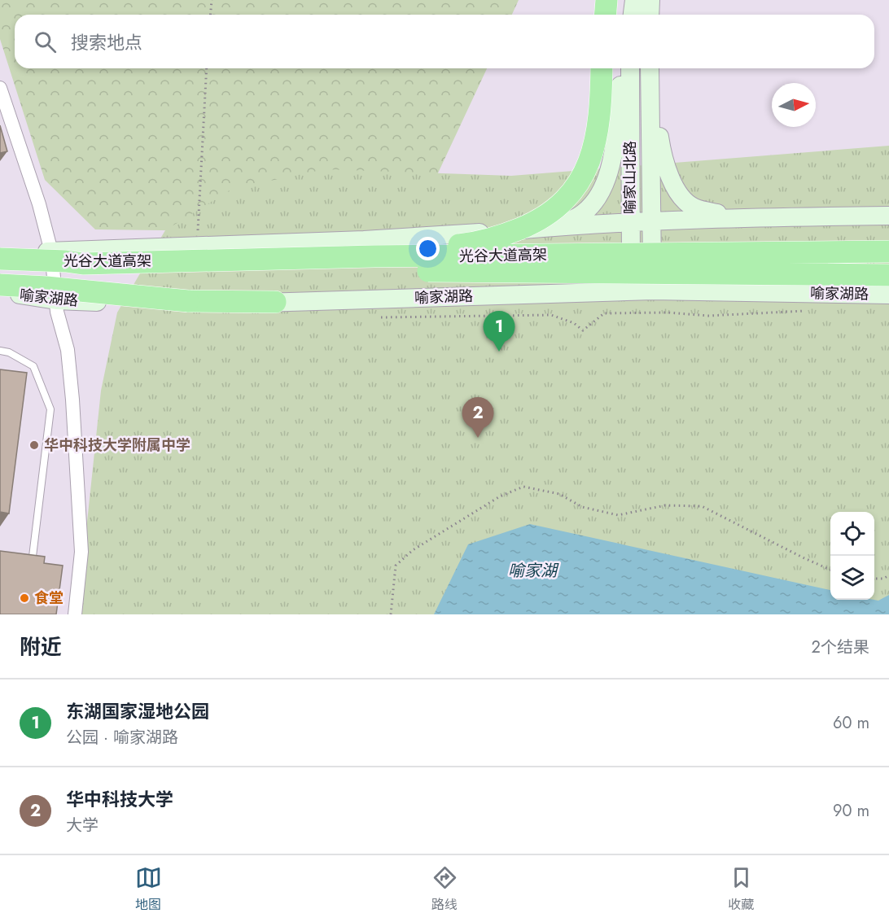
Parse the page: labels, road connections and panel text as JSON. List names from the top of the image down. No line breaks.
{"streets":{"highway":["光谷大道高架"],"main road":["喻家山北路","喻家湖路"]},"crossings":[["喻家山北路","喻家湖路"]],"water":["喻家湖"],"places":["华中科技大学附属中学","食堂"],"north":"right","page":{"search":"搜索地点","pins":["1","2"],"heading":["附近","2个结果"],"list":[{"mark":"1","name":"东湖国家湿地公园","note":"公园 · 喻家湖路","value":"60 m"},{"mark":"2","name":"华中科技大学","note":"大学","value":"90 m"}],"nav":["地图","路线","收藏"]}}
